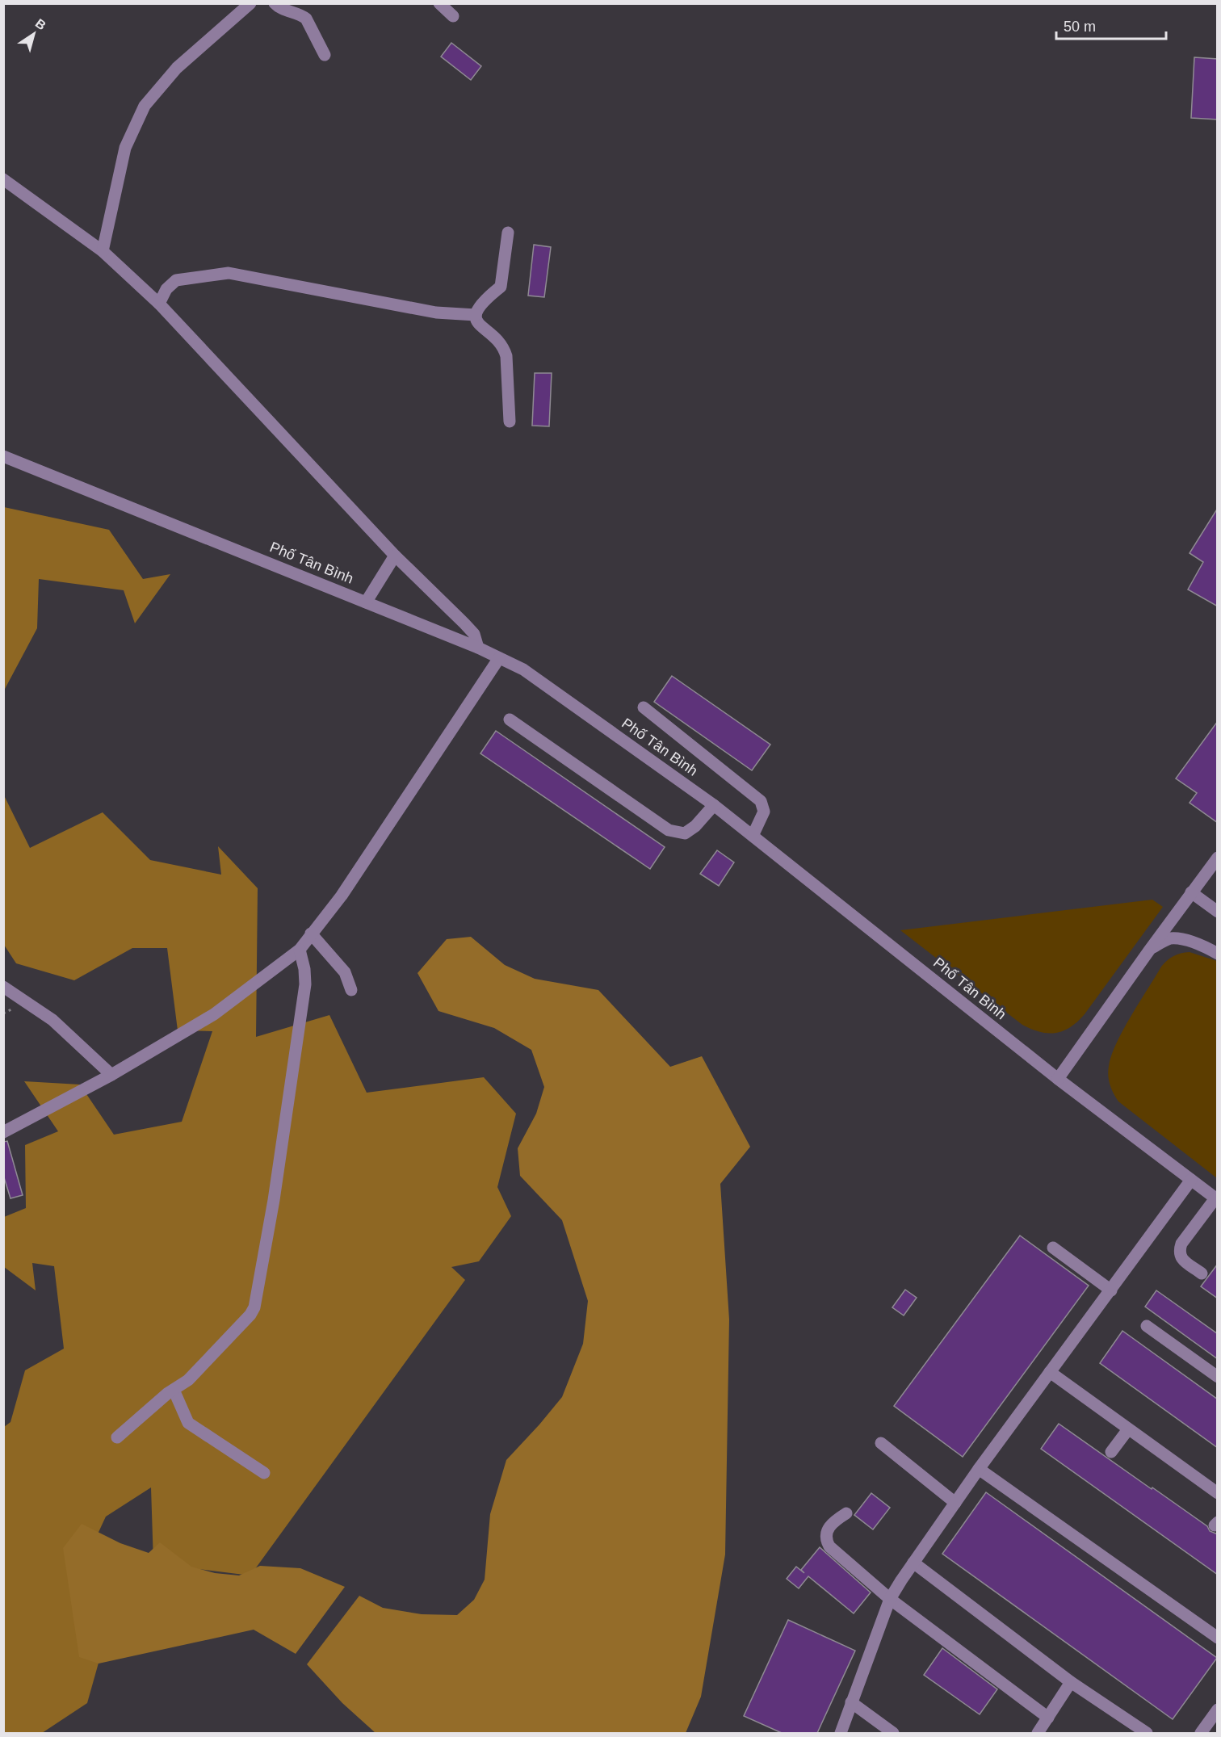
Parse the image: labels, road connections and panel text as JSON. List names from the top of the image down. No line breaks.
{"streets":{"street":["Phố Tân Bình"]},"scale_bar":"50 m","north":"top right"}
